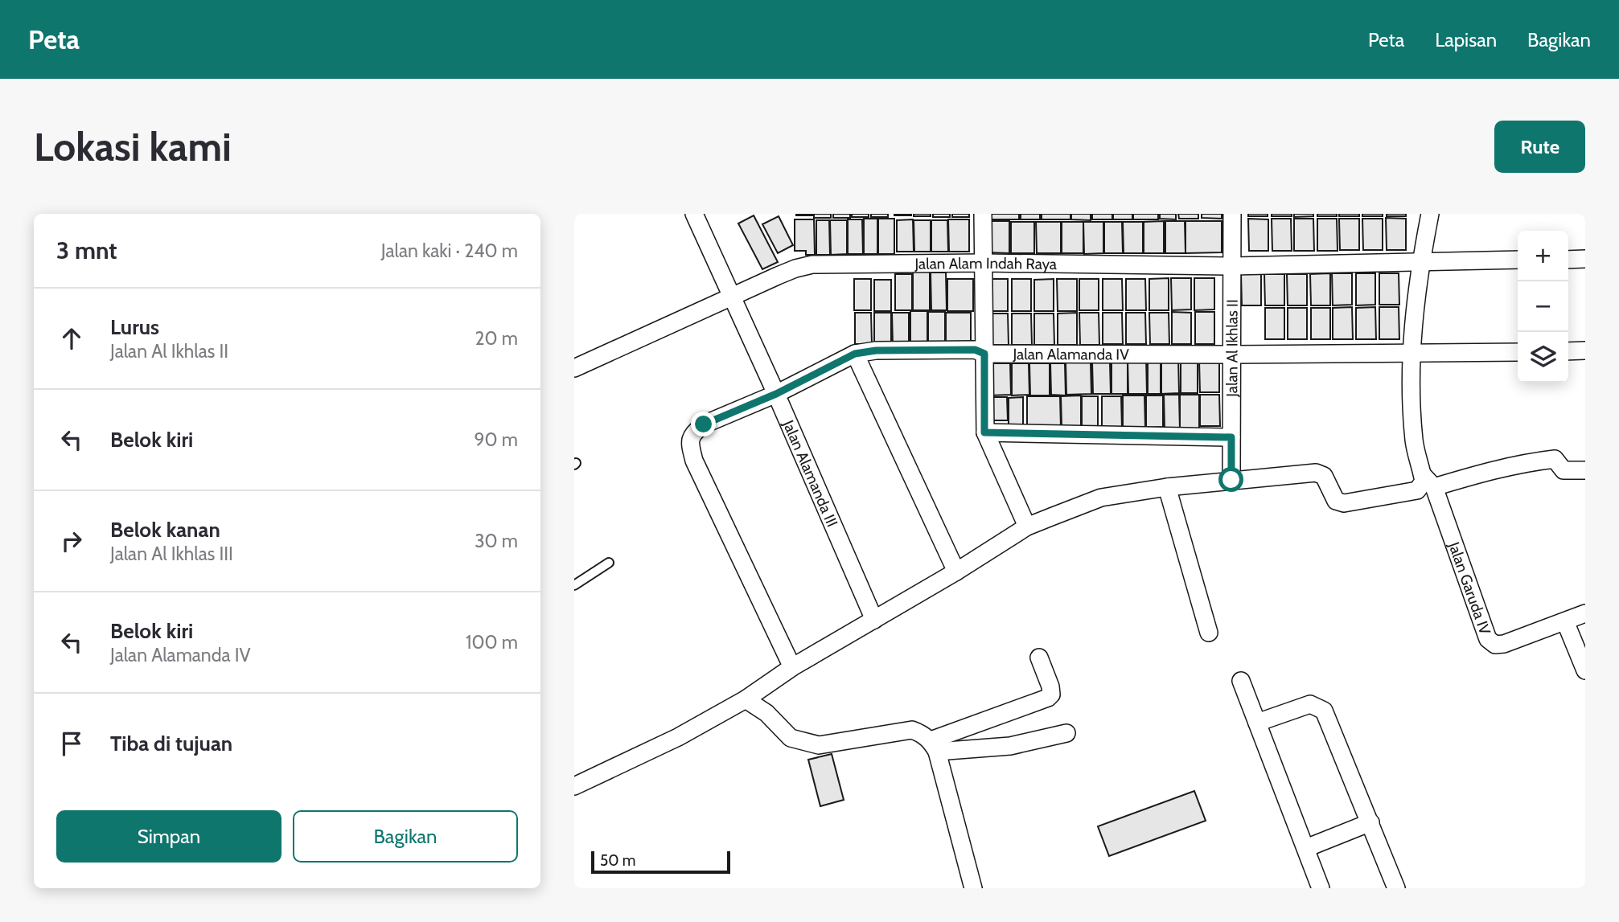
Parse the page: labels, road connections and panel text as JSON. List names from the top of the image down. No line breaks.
{"streets":{"street":["Jalan Alam Indah Raya","Jalan Al Ikhlas II","Jalan Alamanda IV","Jalan Alamanda III","Jalan Garuda IV"]},"crossings":[["Jalan Alam Indah Raya","Jalan Al Ikhlas II"],["Jalan Alam Indah Raya","Jalan Alamanda III"],["Jalan Al Ikhlas II","Jalan Alamanda IV"],["Jalan Alamanda IV","Jalan Alamanda III"]],"scale_bar":"50 m","page":{"header":"Peta","nav":["Peta","Lapisan","Bagikan"],"buttons":["Rute",["Simpan","Bagikan"]],"title":"Lokasi kami","heading":["3 mnt","Jalan kaki · 240 m"],"map_buttons":["+","−"],"list":[["Lurus","Jalan Al Ikhlas II","20 m"],["Belok kiri","90 m"],["Belok kanan","Jalan Al Ikhlas III","30 m"],["Belok kiri","Jalan Alamanda IV","100 m"],"Tiba di tujuan"],"scale":"50 m"}}
